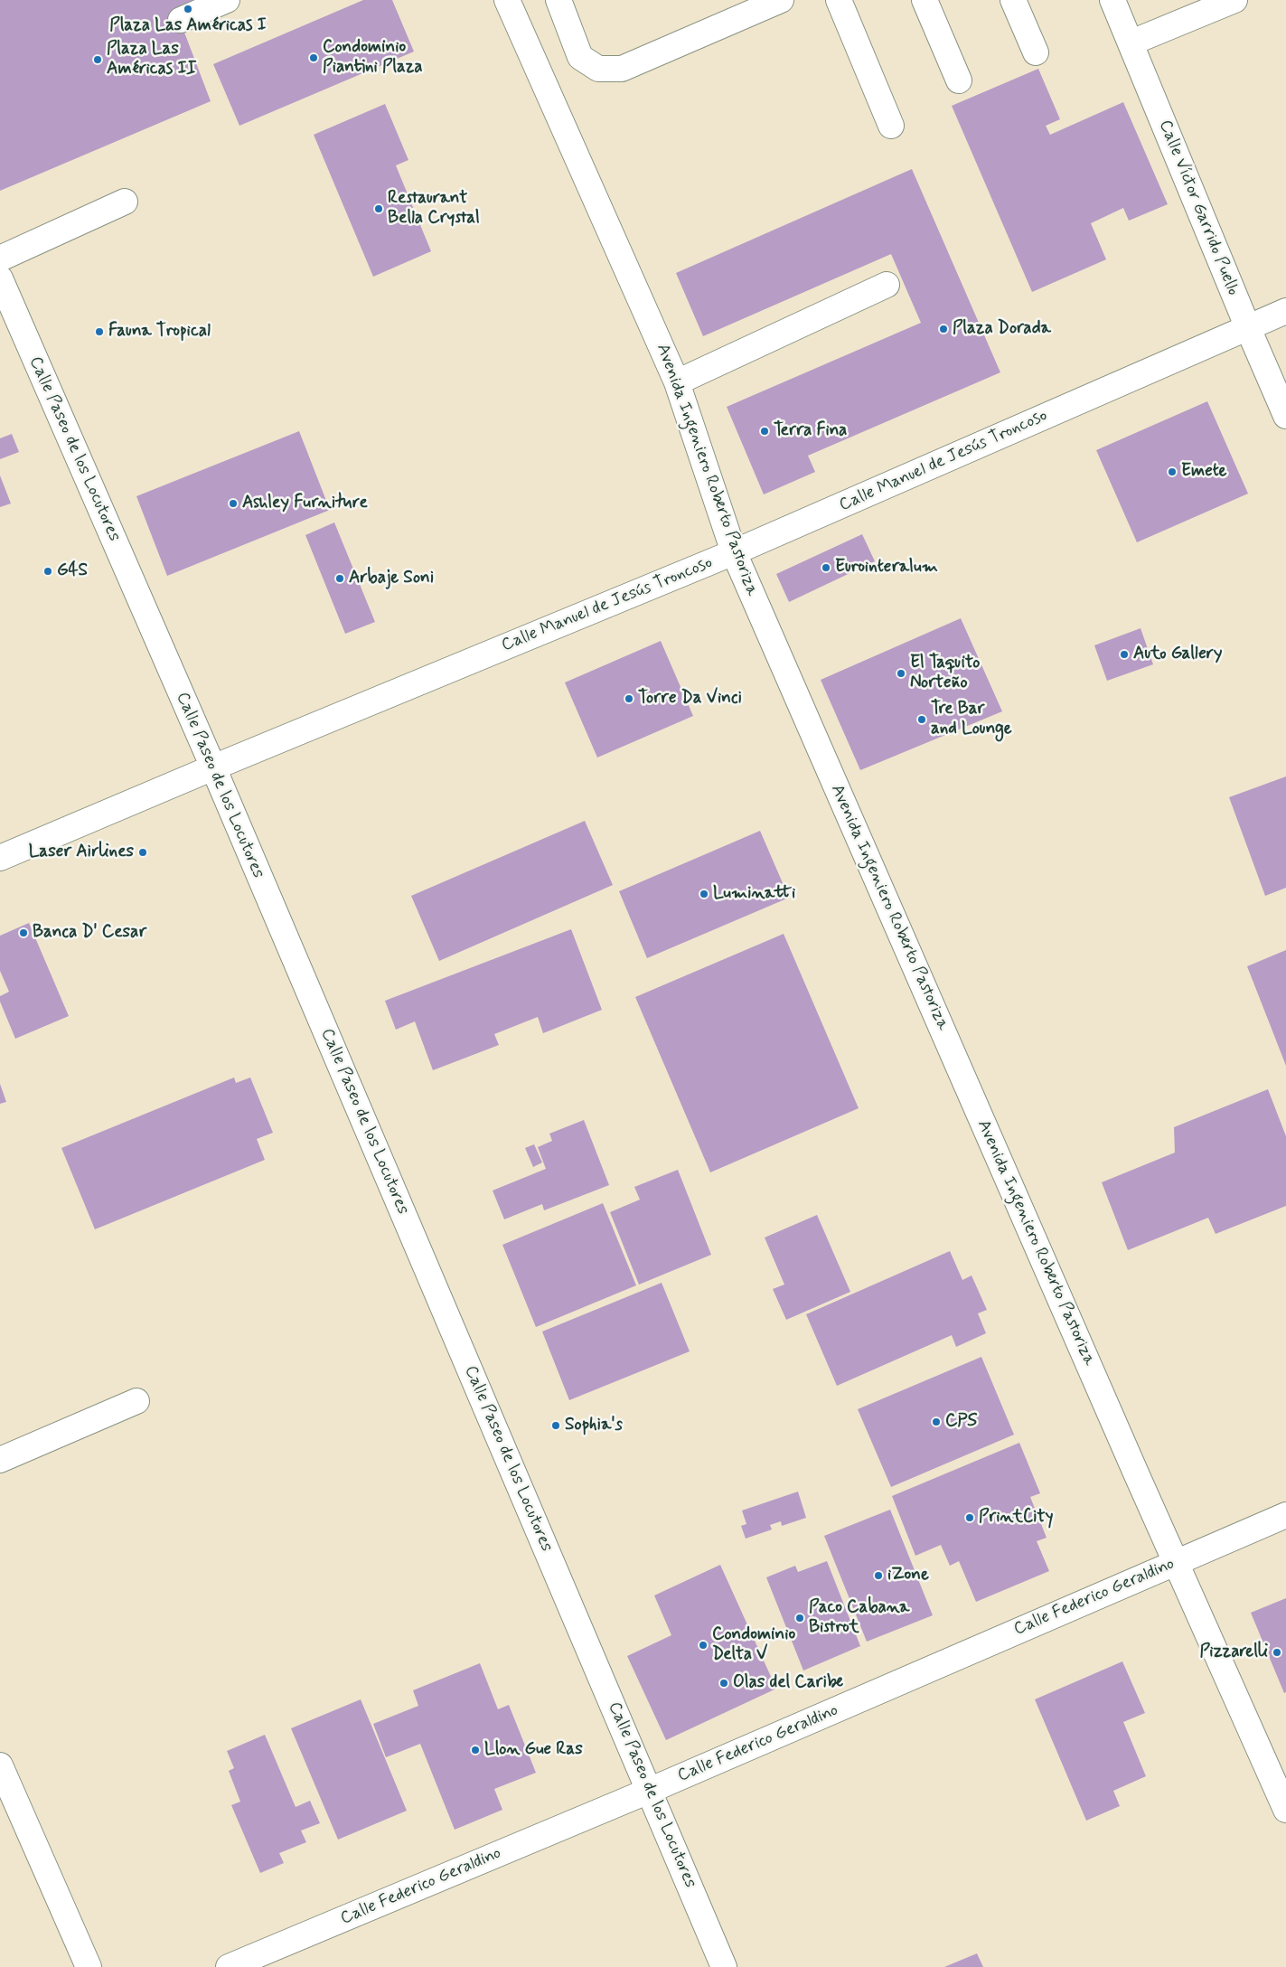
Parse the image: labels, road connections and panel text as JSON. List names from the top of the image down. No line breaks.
{"streets":{"street":["Calle Víctor Garrido Puello","Calle Paseo de los Locutores","Calle Manuel de Jesús Troncoso","Avenida Ingeniero Roberto Pastoriza","Calle Federico Geraldino"]},"crossings":[["Calle Víctor Garrido Puello","Calle Manuel de Jesús Troncoso"],["Calle Paseo de los Locutores","Calle Manuel de Jesús Troncoso"],["Calle Paseo de los Locutores","Calle Federico Geraldino"],["Calle Manuel de Jesús Troncoso","Avenida Ingeniero Roberto Pastoriza"],["Avenida Ingeniero Roberto Pastoriza","Calle Federico Geraldino"]],"places":["Plaza Las Américas I","Condominio Piantini Plaza","Plaza Las Américas II","Restaurant Bella Crystal","Plaza Dorada","Fauna Tropical","Terra Fina","Emete","Ashley Furniture","Eurointeralum","G4S","Arbaje Soni","Auto Gallery","El Taquito Norteño","Torre Da Vinci","Tre Bar and Lounge","Laser Airlines","Luminatti","Banca D' Cesar","CPS","Sophia's","PrintCity","iZone","Paco Cabana Bistrot","Condominio Delta V","Pizzarelli","Olas del Caribe","Llon Gue Ras"]}
